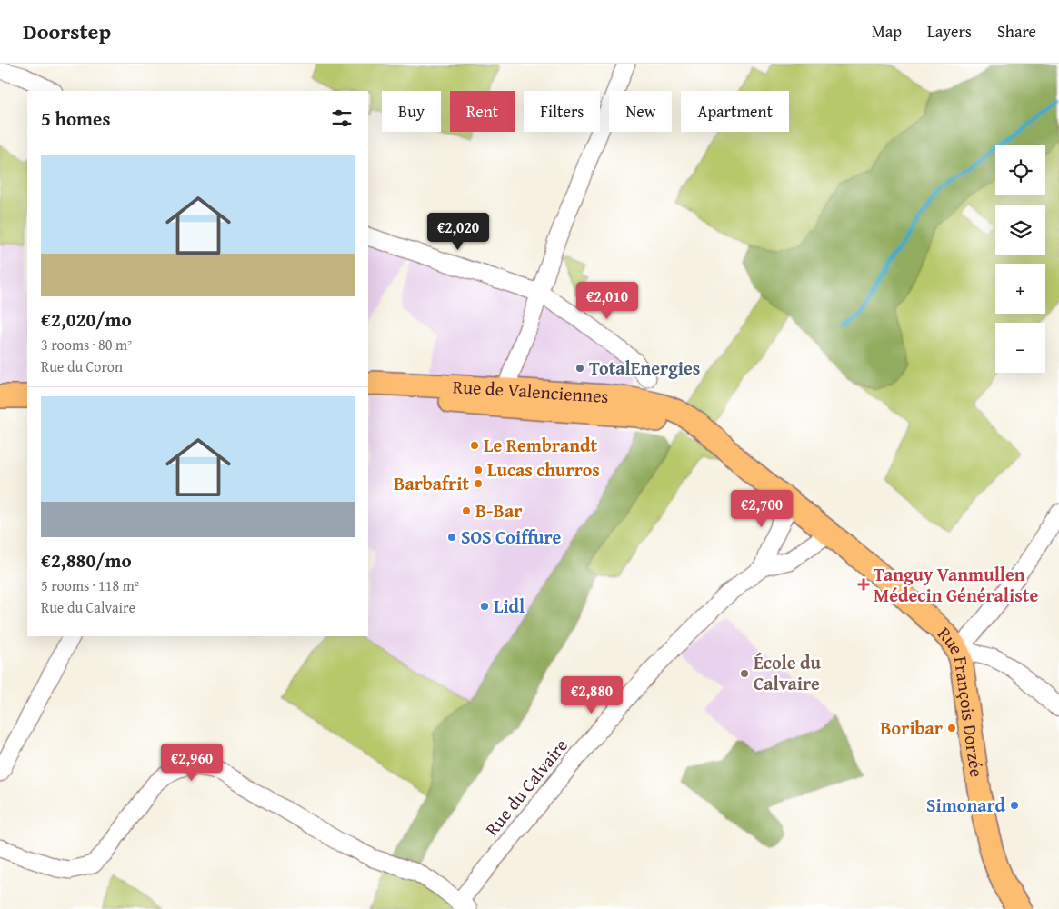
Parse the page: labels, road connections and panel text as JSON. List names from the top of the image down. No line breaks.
{"streets":{"main road":["Rue de Valenciennes","Rue François Dorzée"],"street":["Rue du Calvaire"]},"crossings":[["Rue de Valenciennes","Rue François Dorzée"],["Rue François Dorzée","Rue du Calvaire"]],"places":{"other":["TotalEnergies","Le Rembrandt","Lucas churros","Barbafrit","B-Bar","SOS Coiffure","Lidl","École du Calvaire","Boribar","Simonard"],"health":["Tanguy Vanmullen Médecin Généraliste"]},"page":{"header":"Doorstep","nav":["Map","Layers","Share"],"chip":["Buy","Rent","Filters","New","Apartment"],"heading":"5 homes","map_buttons":["+","−"],"list":[{"name":"€2,020/mo","note":"3 rooms · 80 m² · Rue du Coron"},{"name":"€2,880/mo","note":"5 rooms · 118 m² · Rue du Calvaire"}],"price":["€2,020","€2,010","€2,700","€2,880","€2,960"]}}
